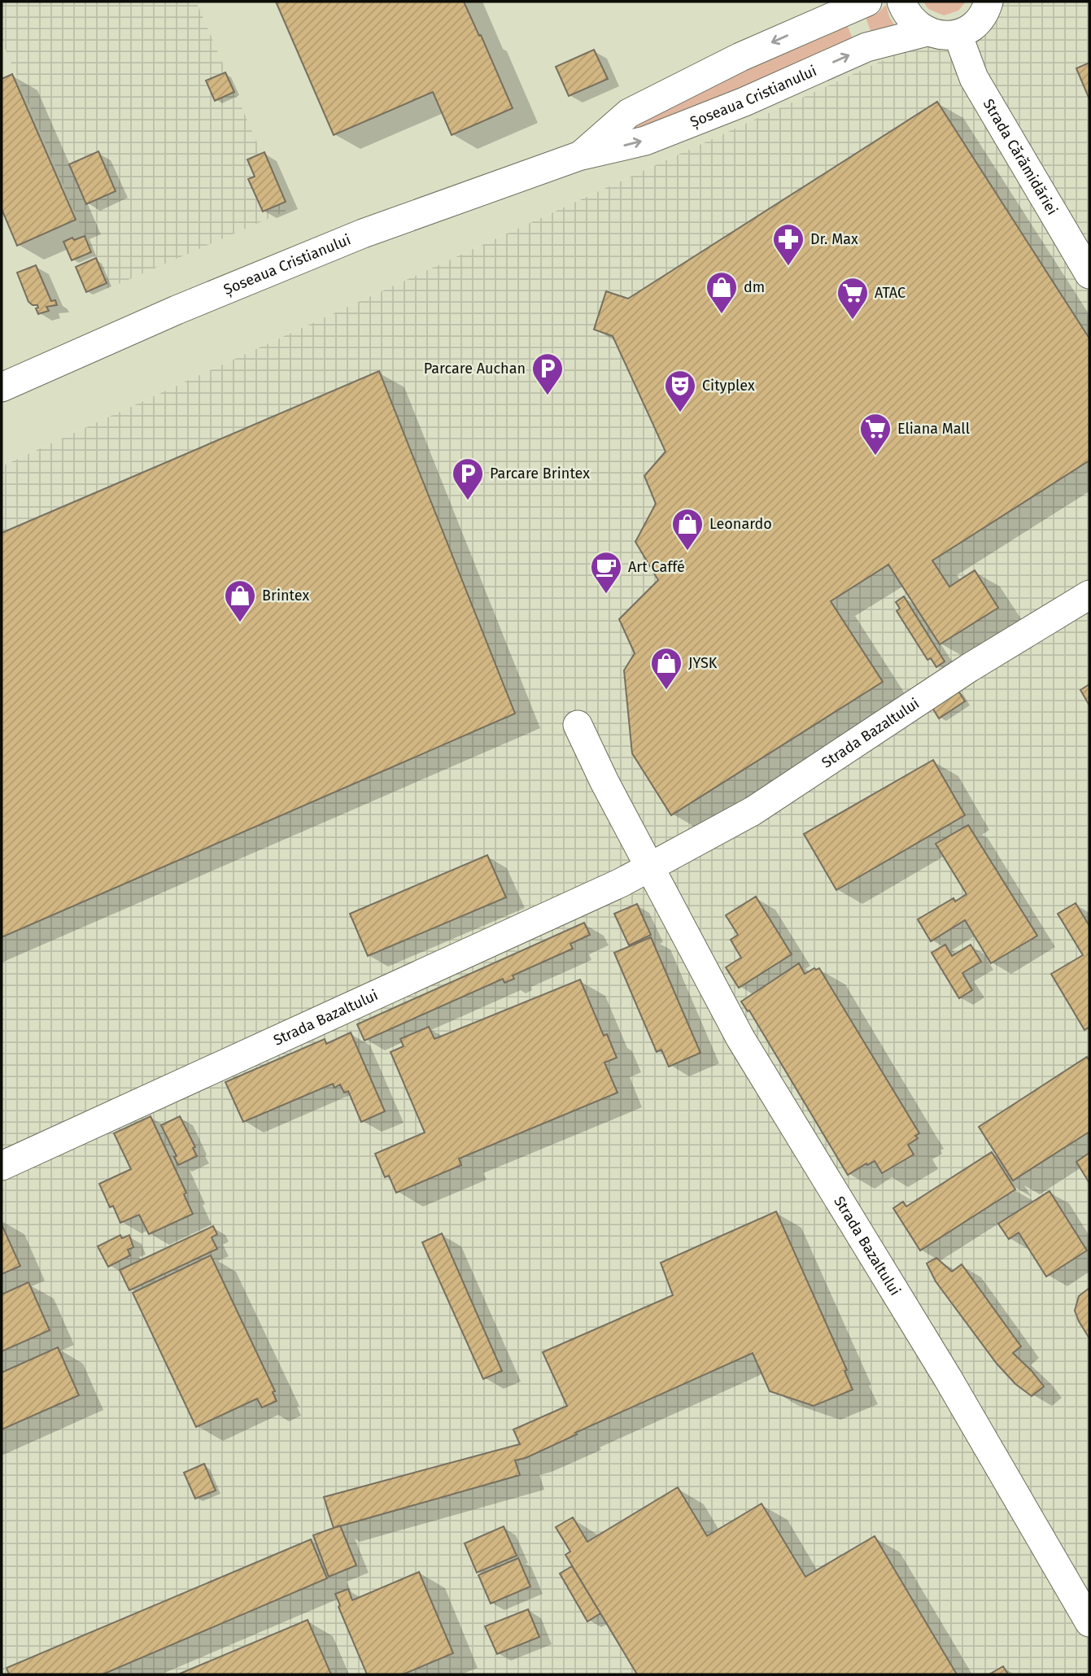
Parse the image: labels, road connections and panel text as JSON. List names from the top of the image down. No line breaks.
{"streets":{"street":["Șoseaua Cristianului","Strada Cărămidăriei","Strada Bazaltului"]},"crossings":[["Șoseaua Cristianului","Strada Cărămidăriei"]],"places":{"pharmacy":["Dr. Max"],"shop":["dm","Leonardo","Brintex","JYSK"],"supermarket":["ATAC","Eliana Mall"],"parking":["Parcare Auchan","Parcare Brintex"],"theatre":["Cityplex"],"cafe":["Art Caffé"]}}
